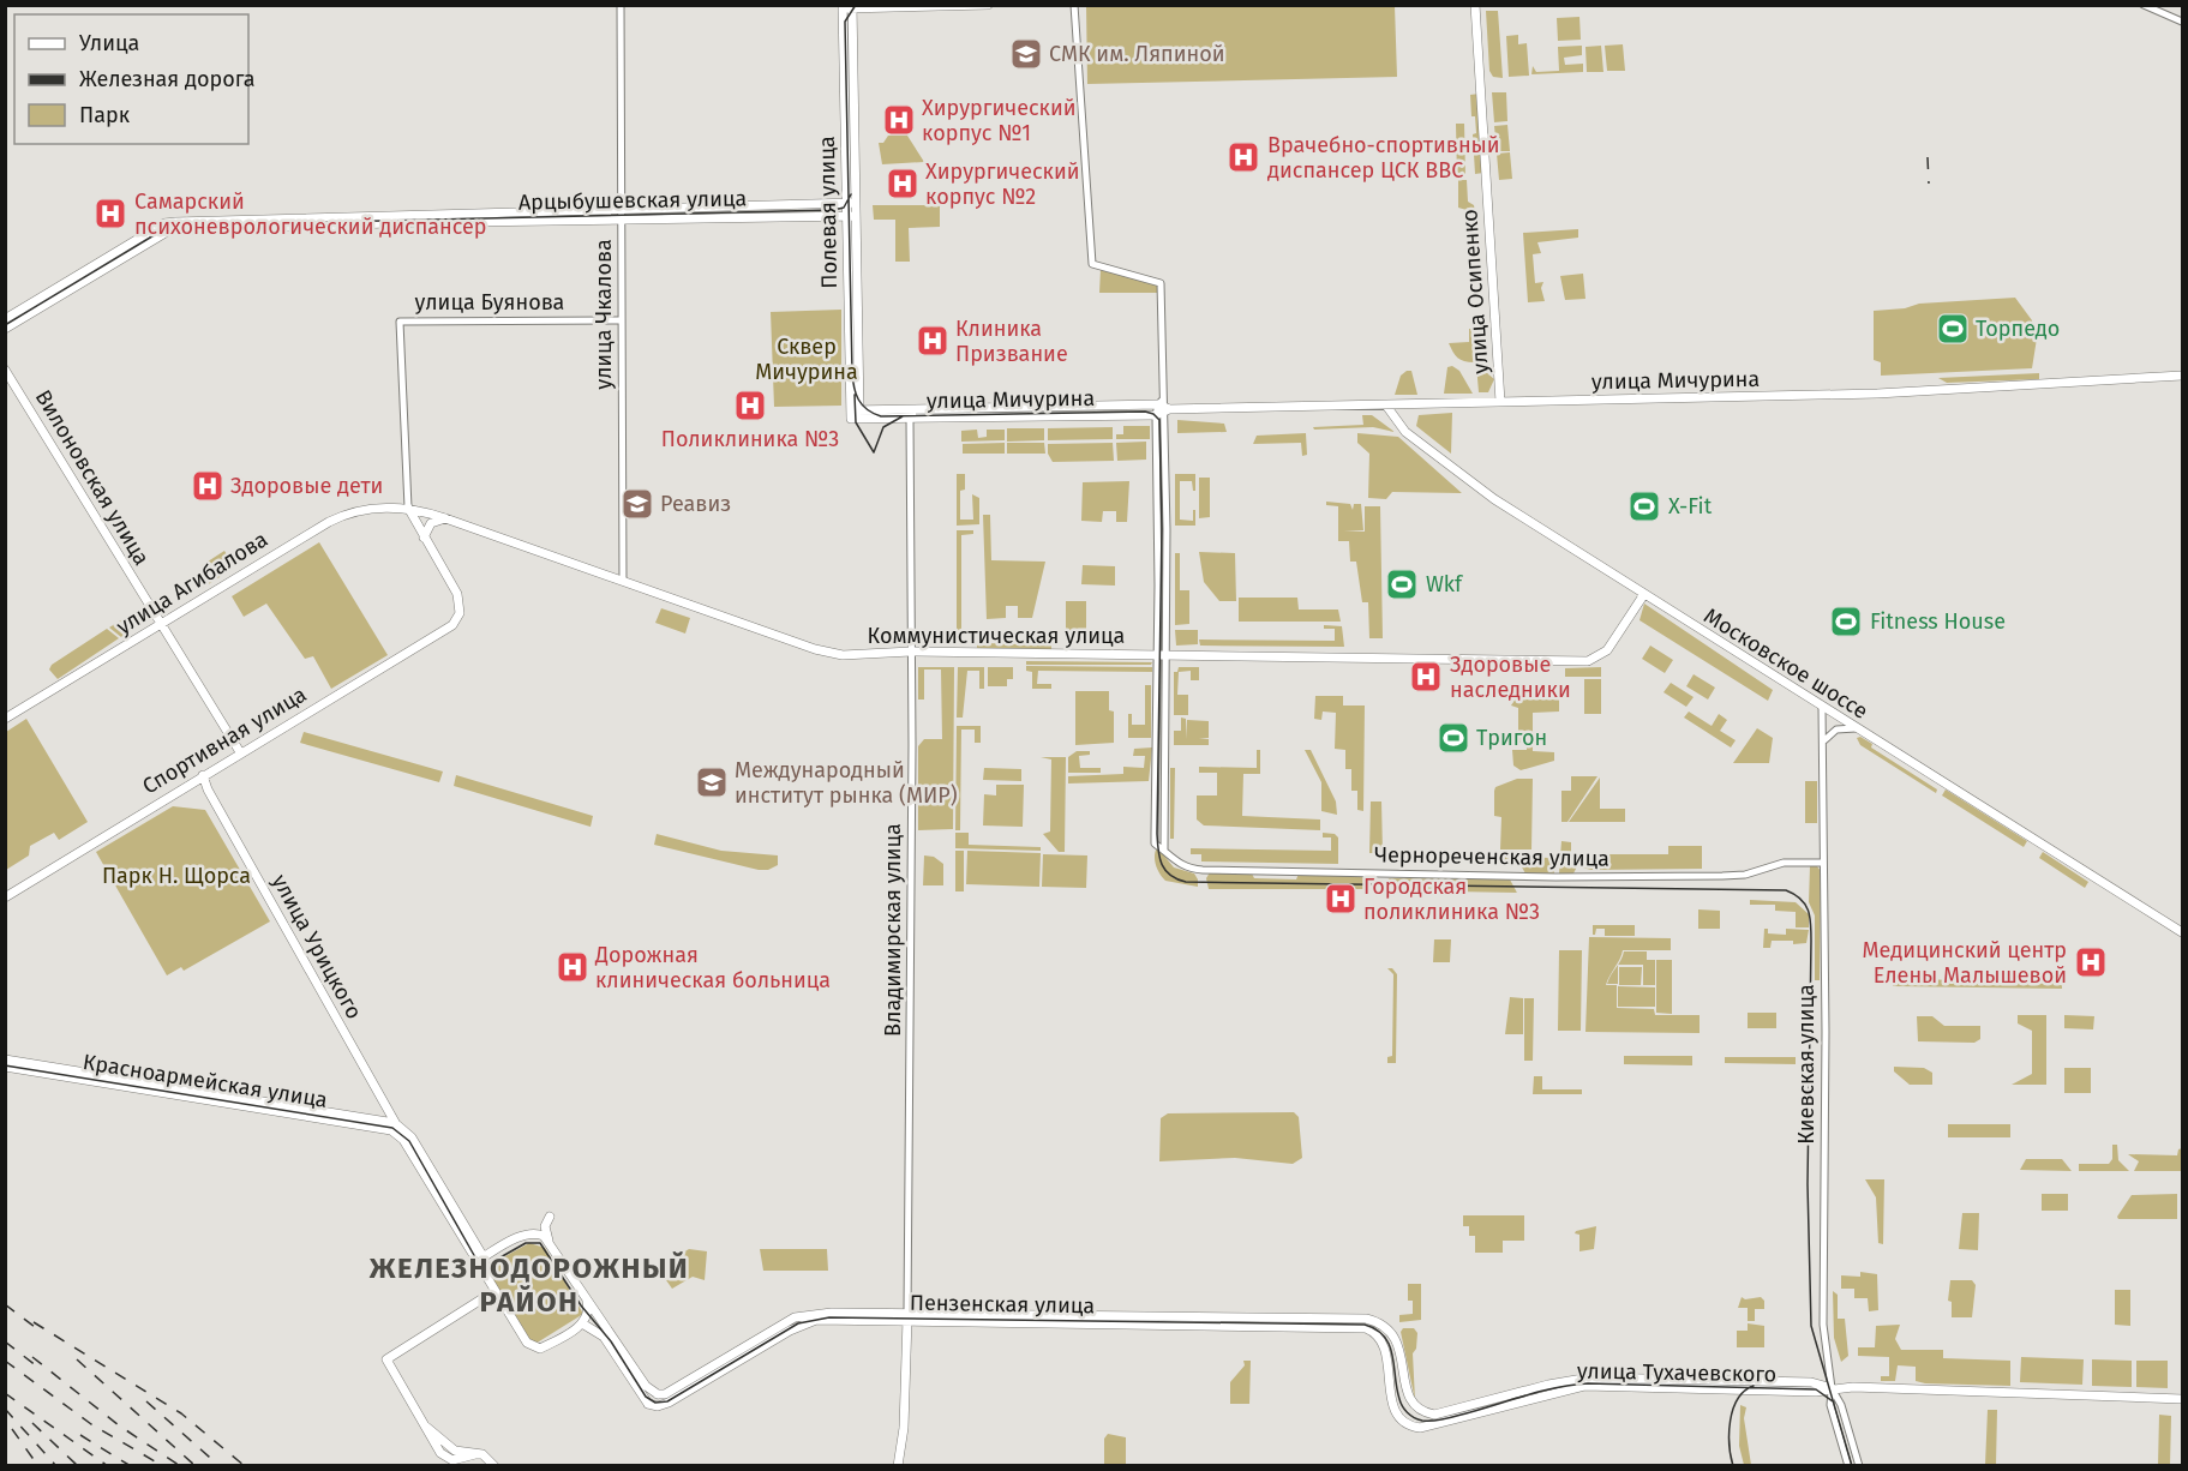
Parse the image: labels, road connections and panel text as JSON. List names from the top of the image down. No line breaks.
{"streets":{"main road":["Арцыбушевская улица","Полевая улица","улица Осипенко","улица Мичурина","Вилоновская улица","улица Агибалова","Коммунистическая улица","Московское шоссе","Спортивная улица","Владимирская улица","улица Урицкого","Красноармейская улица","Пензенская улица","улица Тухачевского"],"street":["улица Буянова","улица Чкалова","Чернореченская улица","Киевская улица"]},"crossings":[["Арцыбушевская улица","Полевая улица"],["Арцыбушевская улица","улица Чкалова"],["Полевая улица","улица Мичурина"],["улица Осипенко","улица Мичурина"],["улица Буянова","улица Чкалова"],["улица Буянова","улица Агибалова"],["улица Буянова","Коммунистическая улица"],["улица Чкалова","Коммунистическая улица"],["улица Мичурина","Московское шоссе"],["улица Мичурина","Владимирская улица"],["Вилоновская улица","улица Агибалова"],["Вилоновская улица","Спортивная улица"],["улица Агибалова","Коммунистическая улица"],["Коммунистическая улица","Московское шоссе"],["Коммунистическая улица","Чернореченская улица"],["Коммунистическая улица","Владимирская улица"],["Московское шоссе","Киевская улица"],["Спортивная улица","улица Урицкого"],["Чернореченская улица","Киевская улица"],["Владимирская улица","Пензенская улица"],["Киевская улица","улица Тухачевского"],["Пензенская улица","улица Тухачевского"]],"districts":["ЖЕЛЕЗНОДОРОЖНЫЙ РАЙОН"],"parks":["Сквер Мичурина","Парк Н. Щорса"],"places":{"school or university":["СМК им. Ляпиной","Реавиз","Международный институт рынка (МИР)"],"hospital":["Хирургический корпус №1","Врачебно-спортивный диспансер ЦСК ВВС","Хирургический корпус №2","Самарский психоневрологический диспансер","Клиника Призвание","Поликлиника №3","Здоровые дети","Здоровые наследники","Городская поликлиника №3","Медицинский центр Елены Малышевой","Дорожная клиническая больница"],"sports":["Торпедо","X-Fit","Wkf","Fitness House","Тригон"]},"legend":["Улица","Железная дорога","Парк"]}
